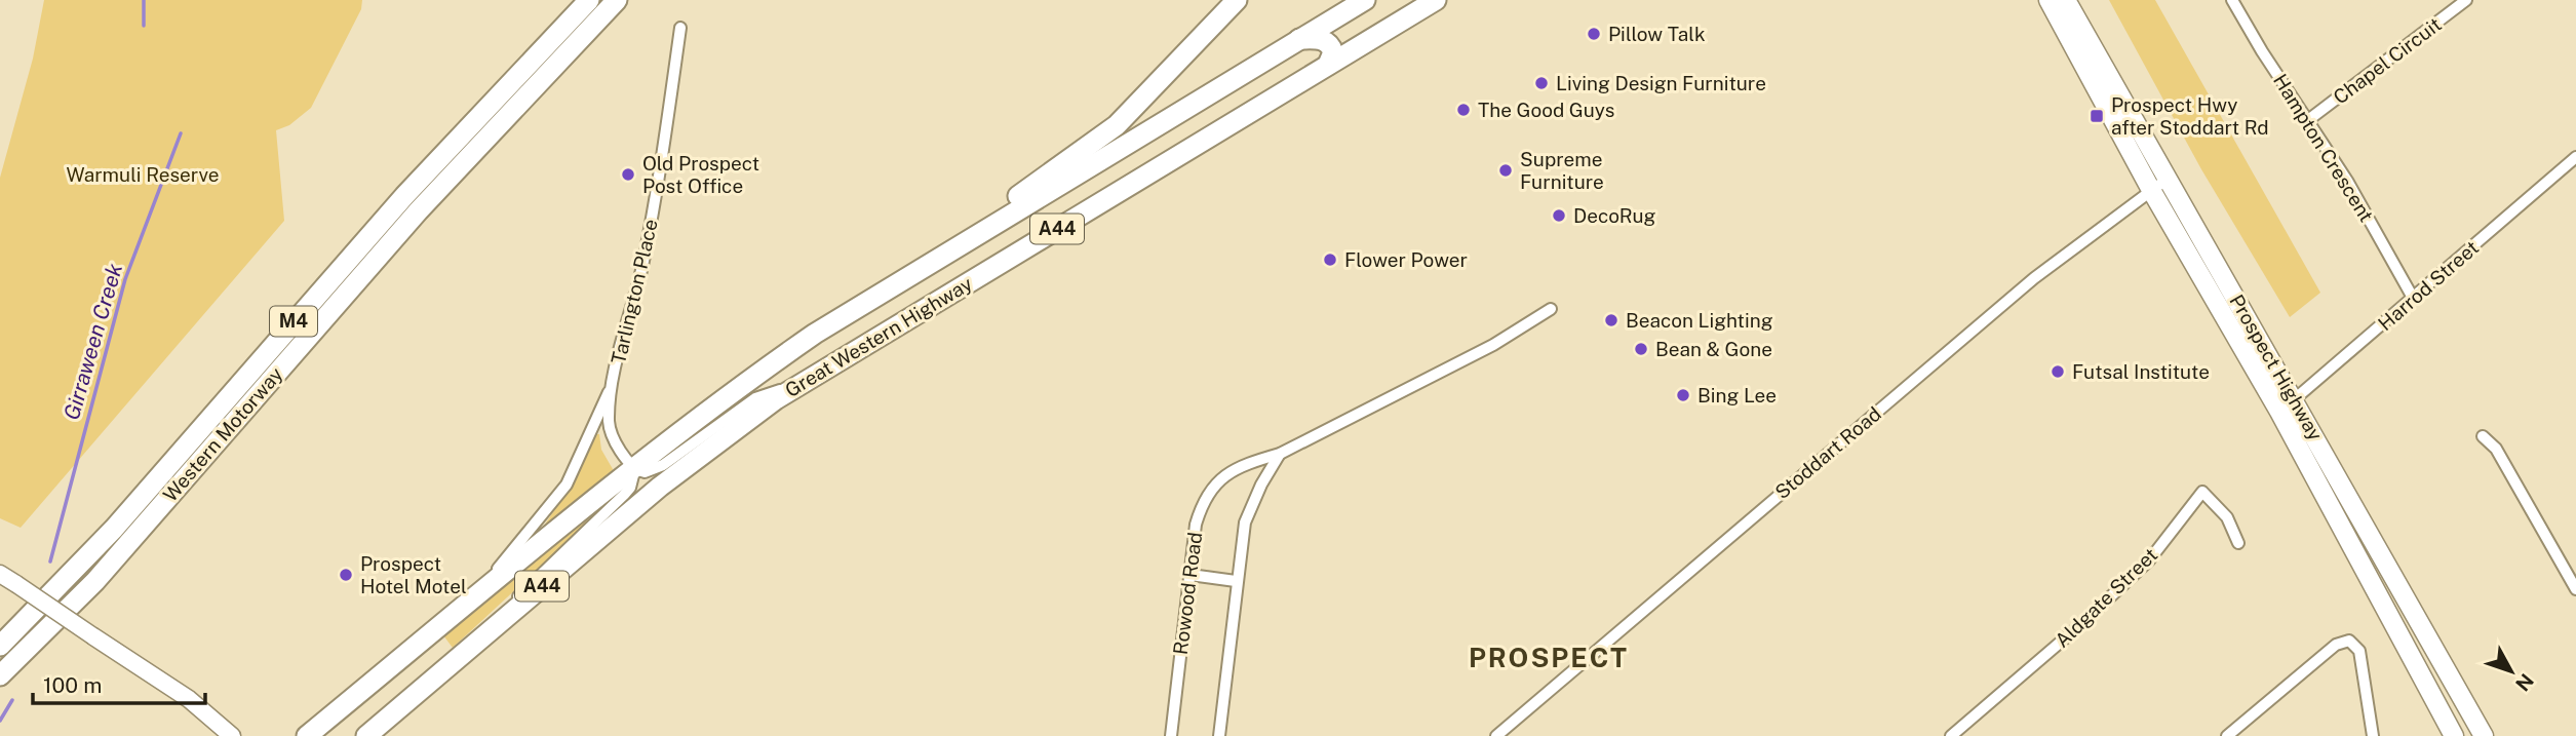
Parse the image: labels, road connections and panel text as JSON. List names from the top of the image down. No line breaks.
{"streets":{"highway":["A44","M4","Great Western Highway","Western Motorway"],"main road":["Prospect Highway"],"street":["Chapel Circuit","Hampton Crescent","Harrod Street","Tarlington Place","Stoddart Road","Rowood Road","Aldgate Street"]},"crossings":[["Chapel Circuit","Hampton Crescent"],["Hampton Crescent","Harrod Street"],["Harrod Street","Prospect Highway"],["Tarlington Place","Great Western Highway"],["Prospect Highway","Stoddart Road"]],"districts":["PROSPECT"],"water":["Girraween Creek"],"parks":["Warmuli Reserve"],"places":{"other":["Pillow Talk","Living Design Furniture","The Good Guys","Supreme Furniture","Old Prospect Post Office","DecoRug","Flower Power","Beacon Lighting","Bean & Gone","Futsal Institute","Bing Lee","Prospect Hotel Motel"],"transit":["Prospect Hwy after Stoddart Rd"]},"scale_bar":"100 m","north":"bottom right"}
